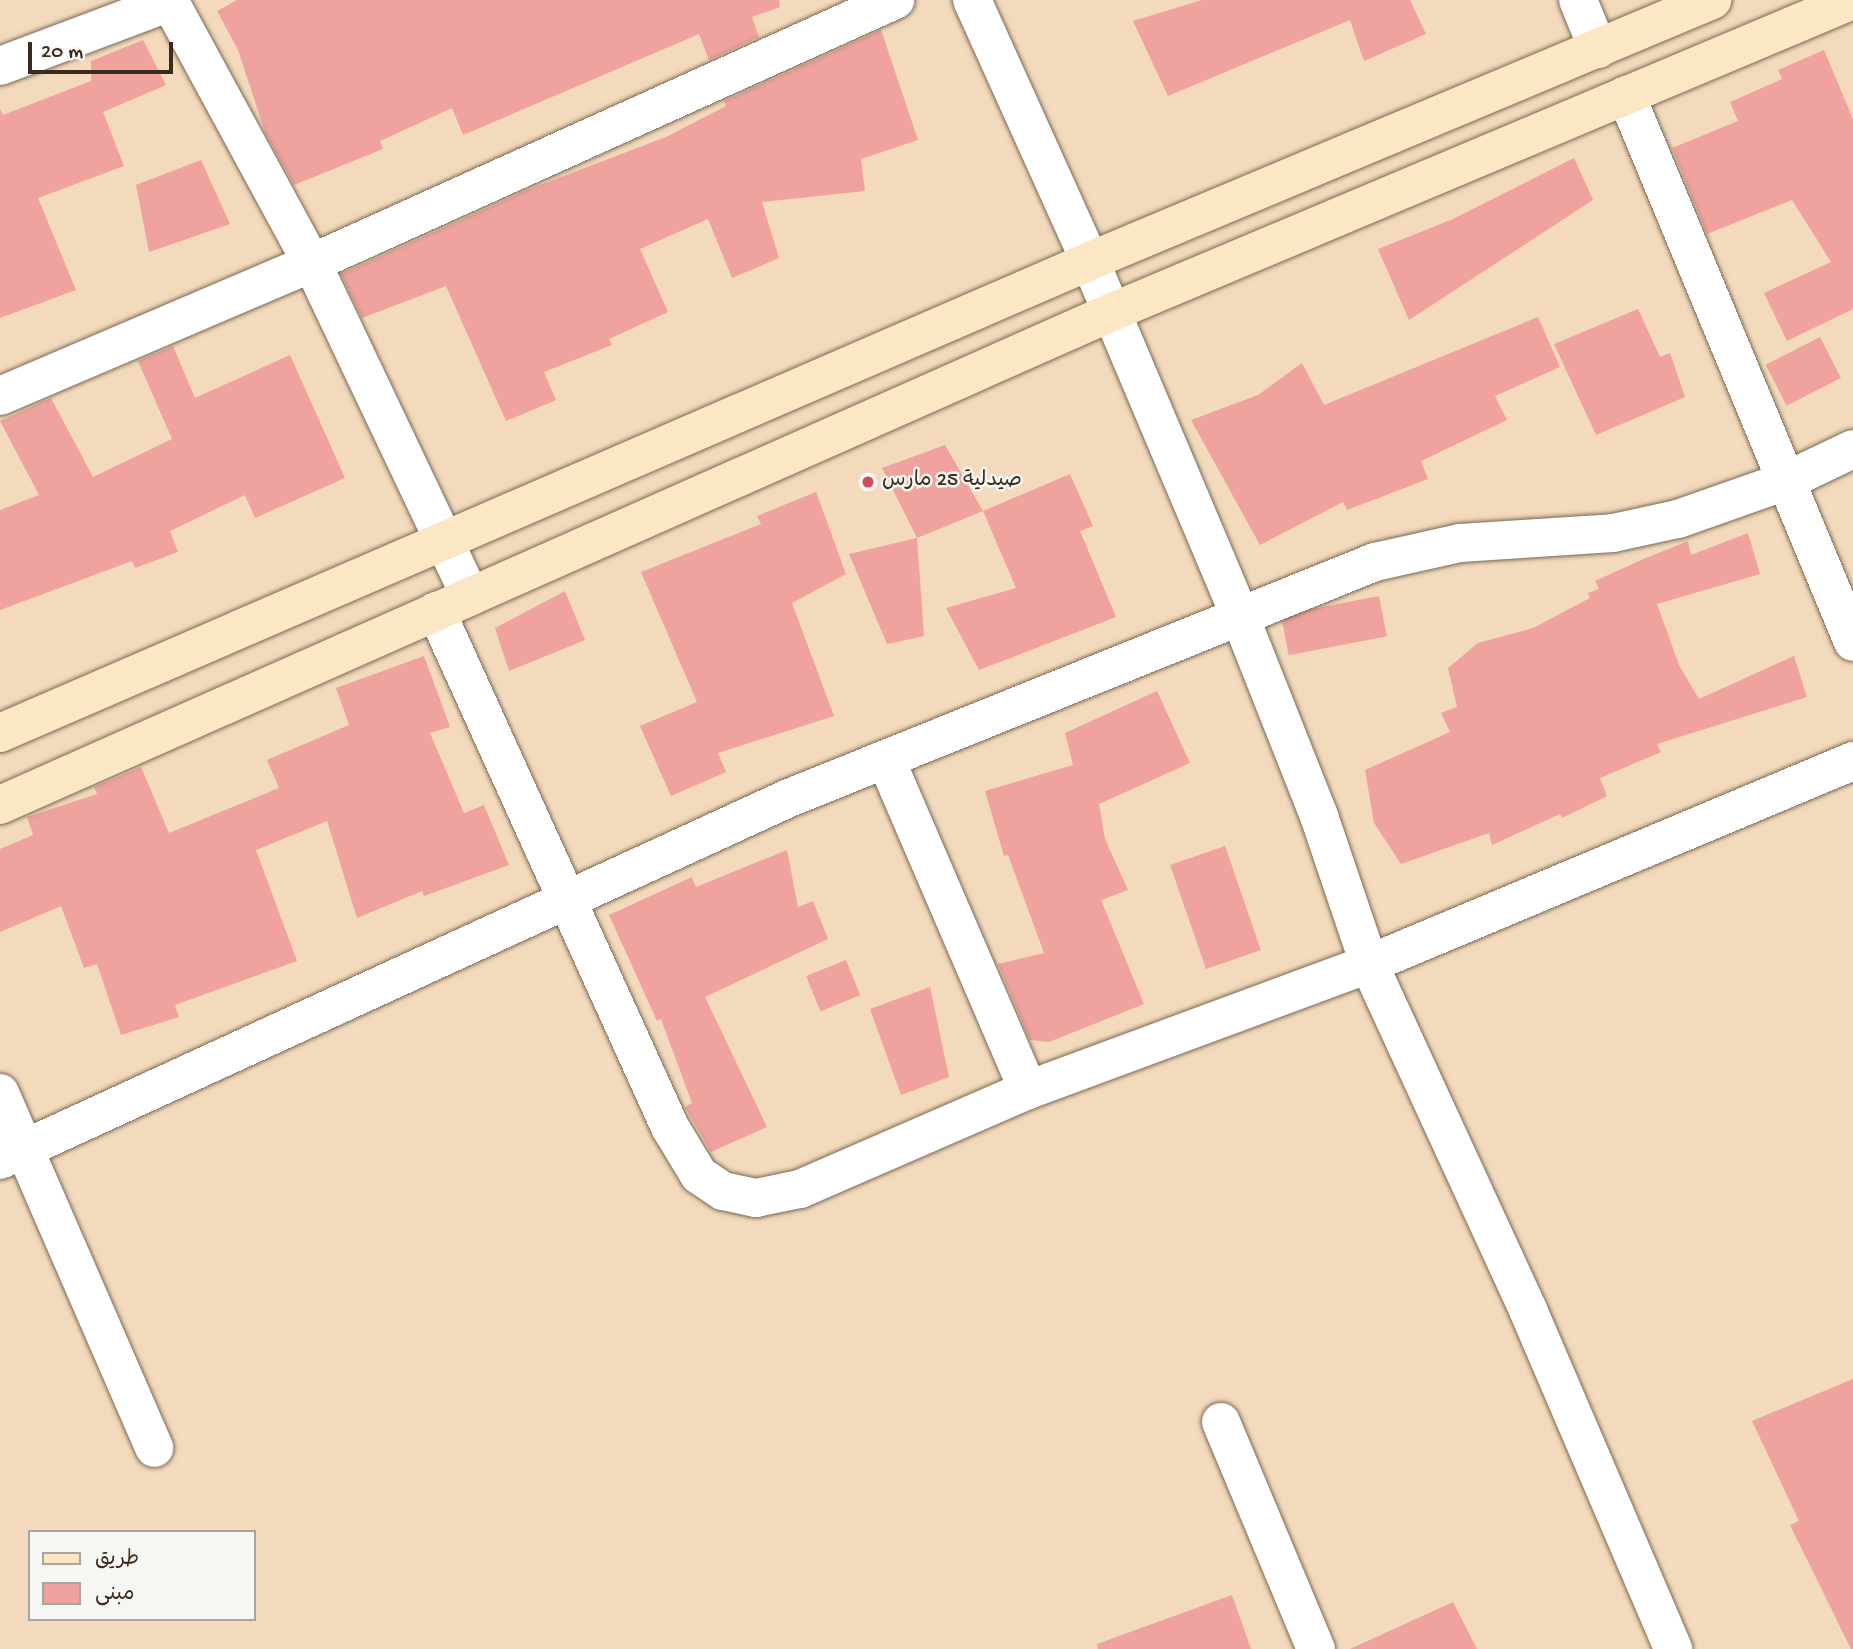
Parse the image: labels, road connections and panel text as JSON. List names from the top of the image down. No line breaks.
{"places":["صيدلية 25 مارس"],"legend":["طريق","مبنى"],"scale_bar":"20 m"}
